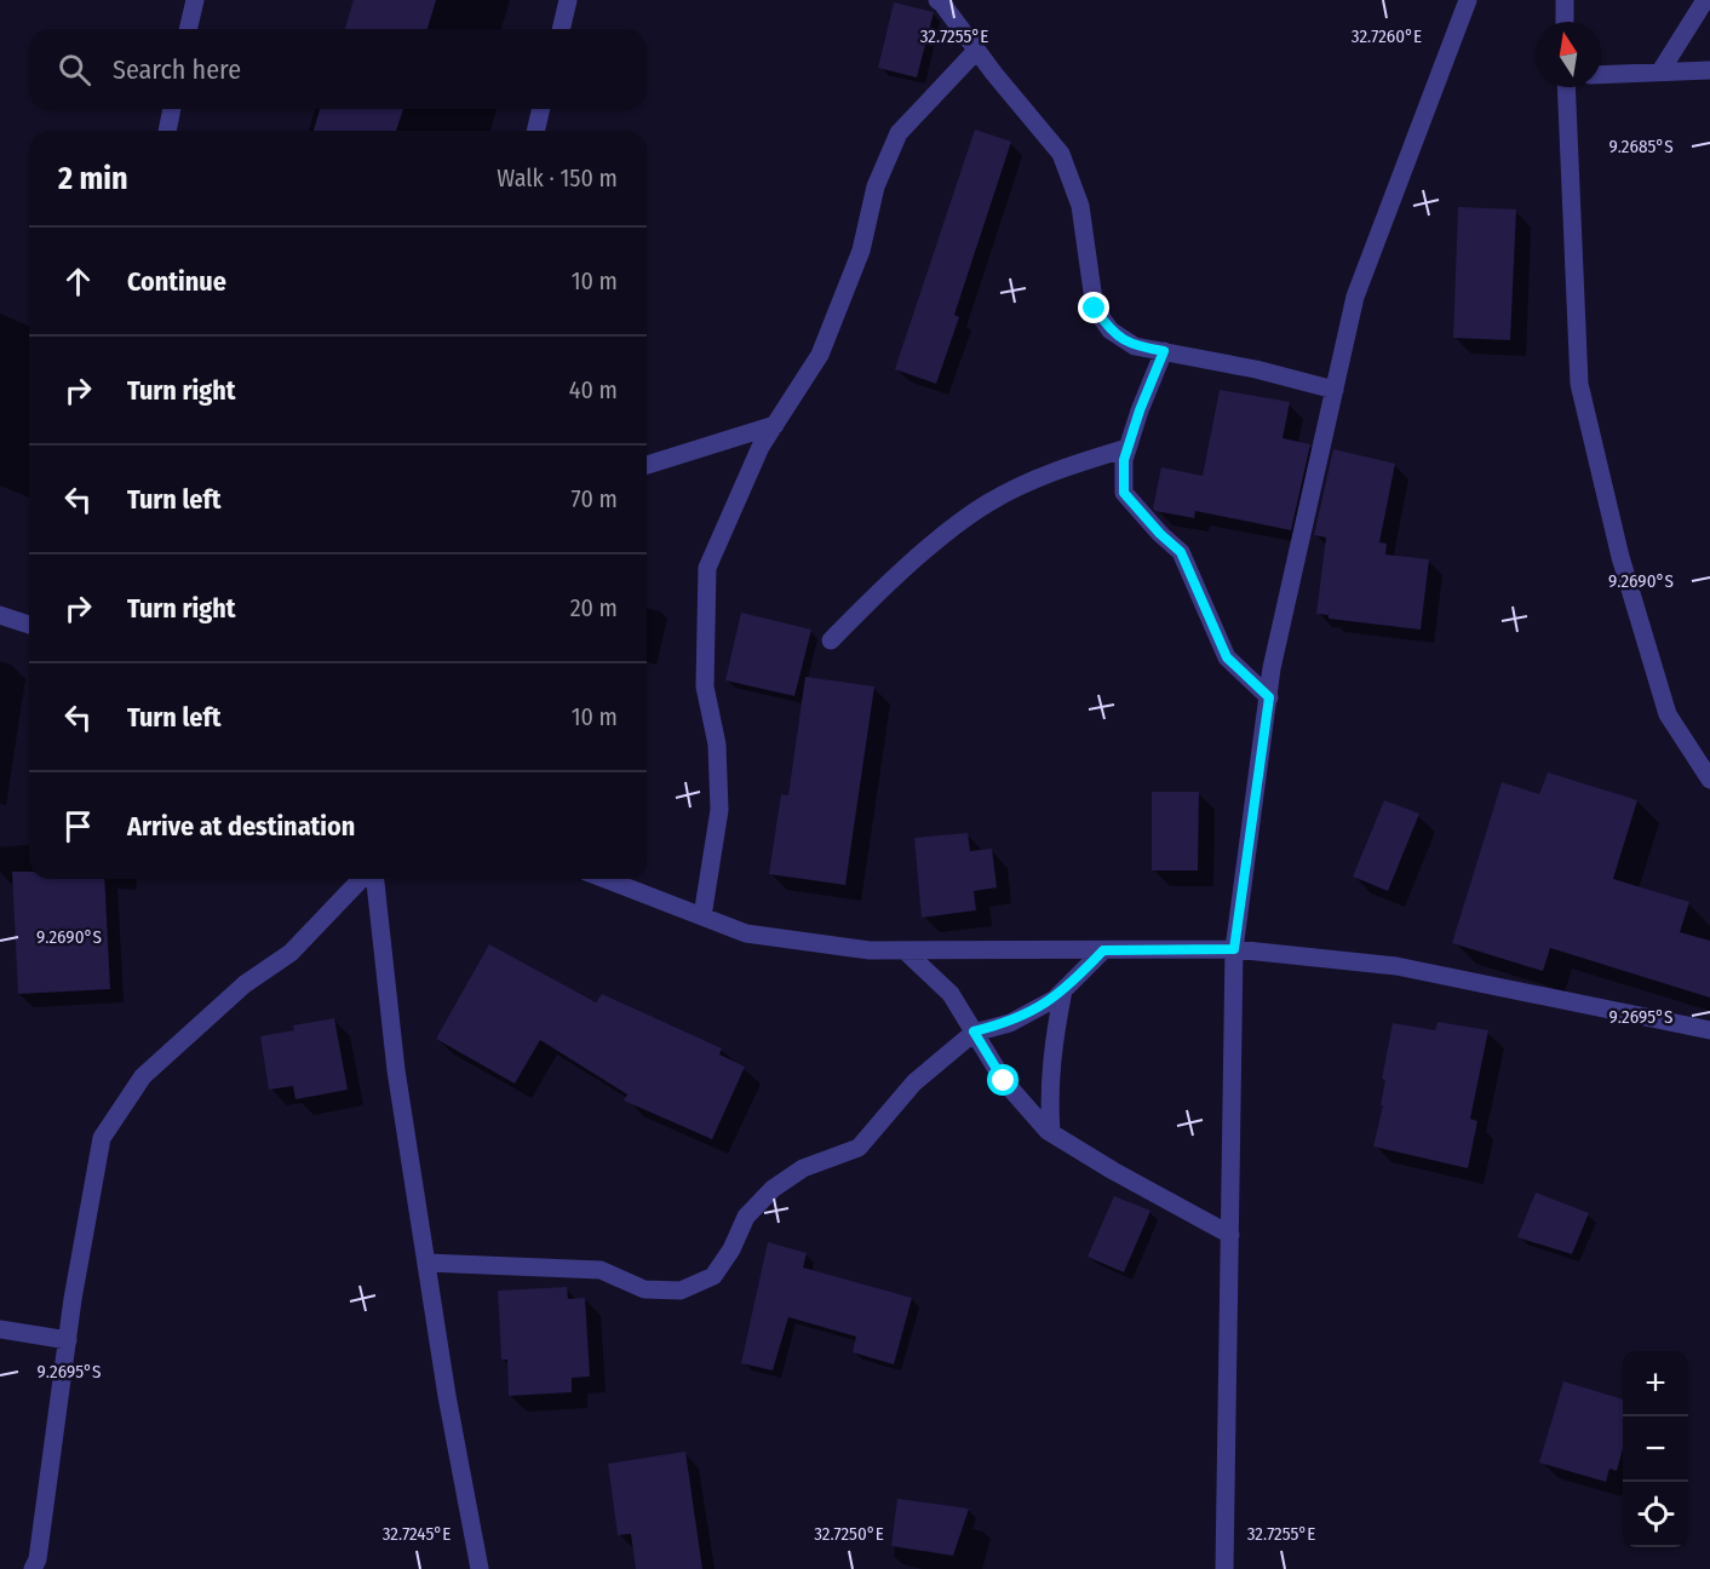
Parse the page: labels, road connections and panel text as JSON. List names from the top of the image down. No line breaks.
{"north":"top","page":{"search":"Search here","heading":["2 min","Walk · 150 m"],"list":[["Continue","10 m"],["Turn right","40 m"],["Turn left","70 m"],["Turn right","20 m"],["Turn left","10 m"],"Arrive at destination"],"map_buttons":["+","−"]},"coordinates":["32.7255°E","32.7260°E","9.2685°S","9.2690°S","9.2695°S","32.7245°E","32.7250°E"]}
